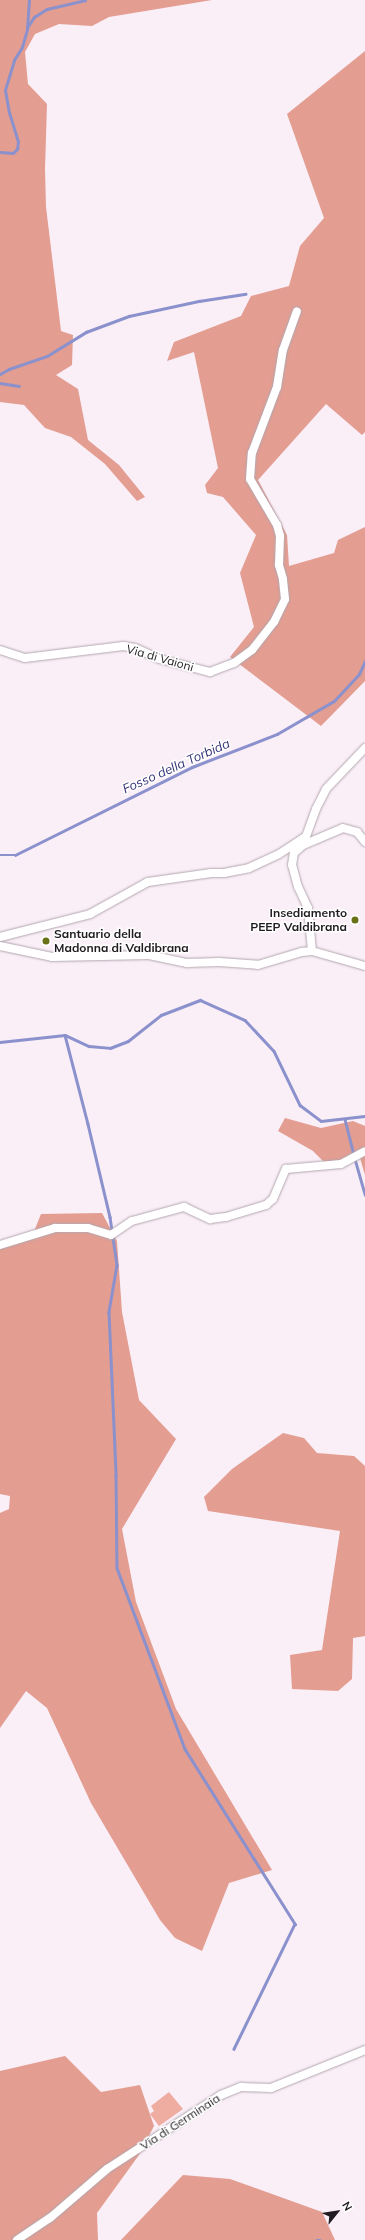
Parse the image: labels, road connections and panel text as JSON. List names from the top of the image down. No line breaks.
{"streets":{"street":["Via di Vaioni","Via di Germinaia"]},"water":["Fosso della Torbida"],"places":["Insediamento PEEP Valdibrana","Santuario della Madonna di Valdibrana"],"north":"top right"}
